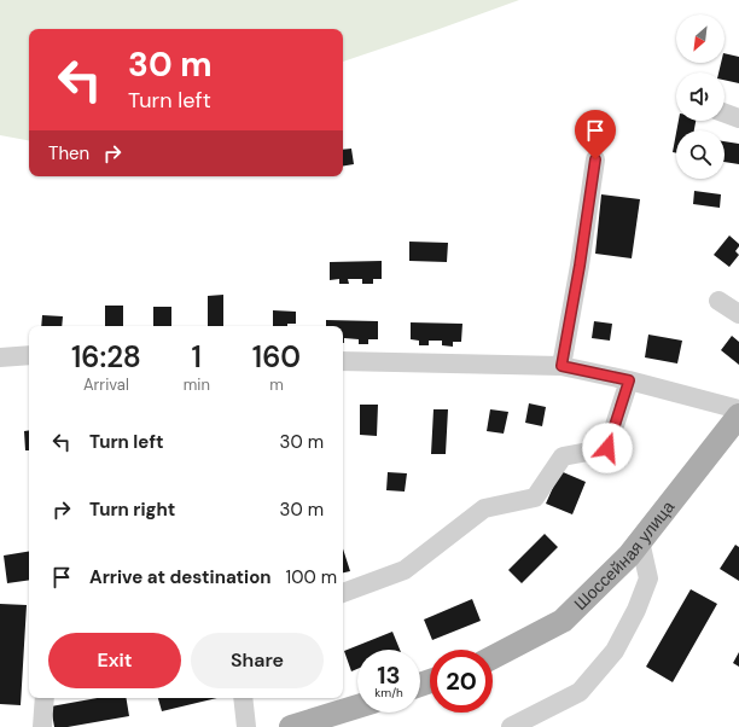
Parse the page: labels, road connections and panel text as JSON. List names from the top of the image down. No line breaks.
{"streets":{"main road":["Шоссейная улица"]},"north":"bottom left","page":{"turn":["30 m","Turn left"],"then":"Then","eta":["16:28","Arrival","1","min","160","m"],"list":[{"name":"Turn left","value":"30 m"},{"name":"Turn right","value":"30 m"},{"name":"Arrive at destination","value":"100 m"}],"buttons":["Exit","Share"],"speed":"13 km/h","limit":"20"}}
